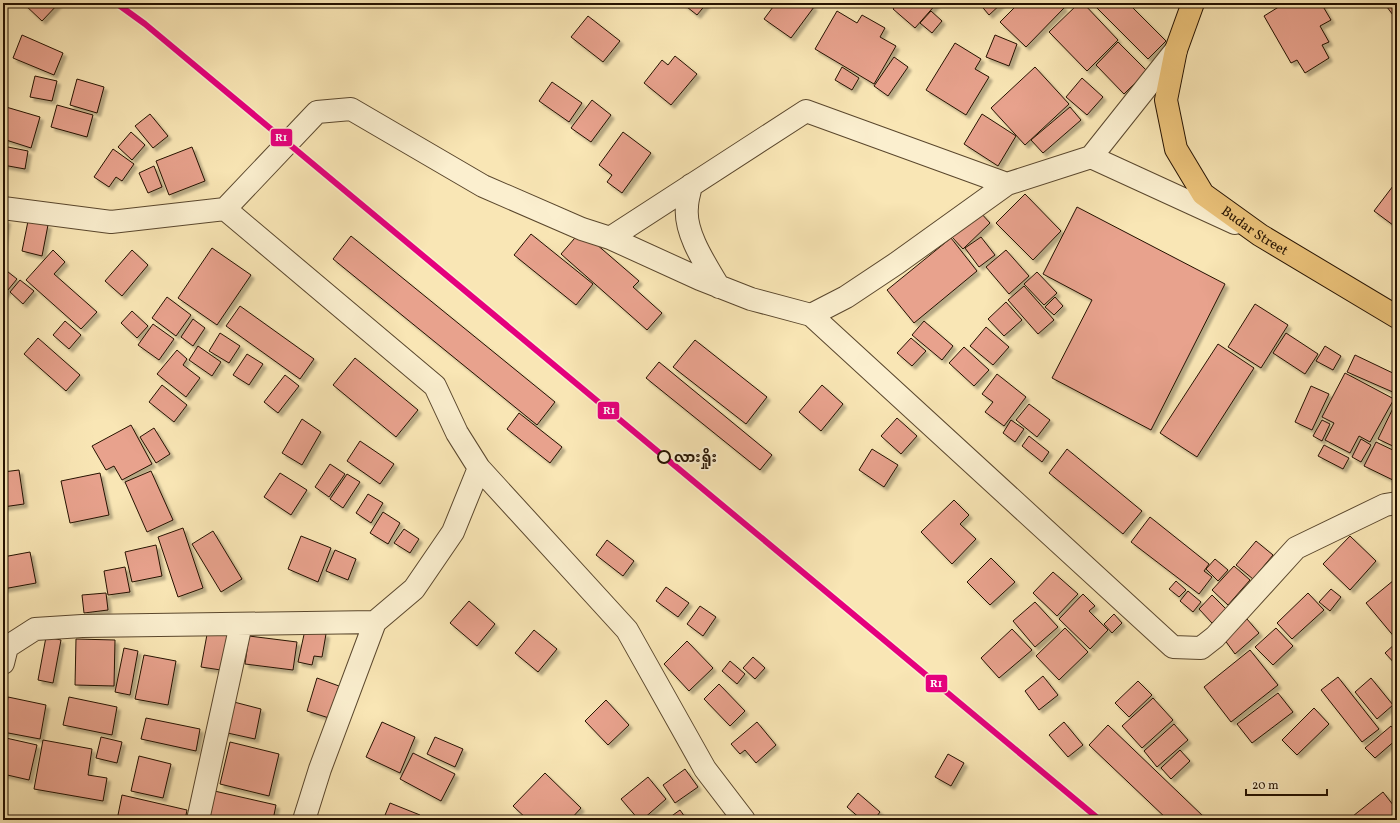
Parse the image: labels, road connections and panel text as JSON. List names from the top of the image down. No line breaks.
{"streets":{"main road":["Budar Street"]},"places":["လားရှိုး"],"lines":["transit line R1"],"scale_bar":"20 m"}
